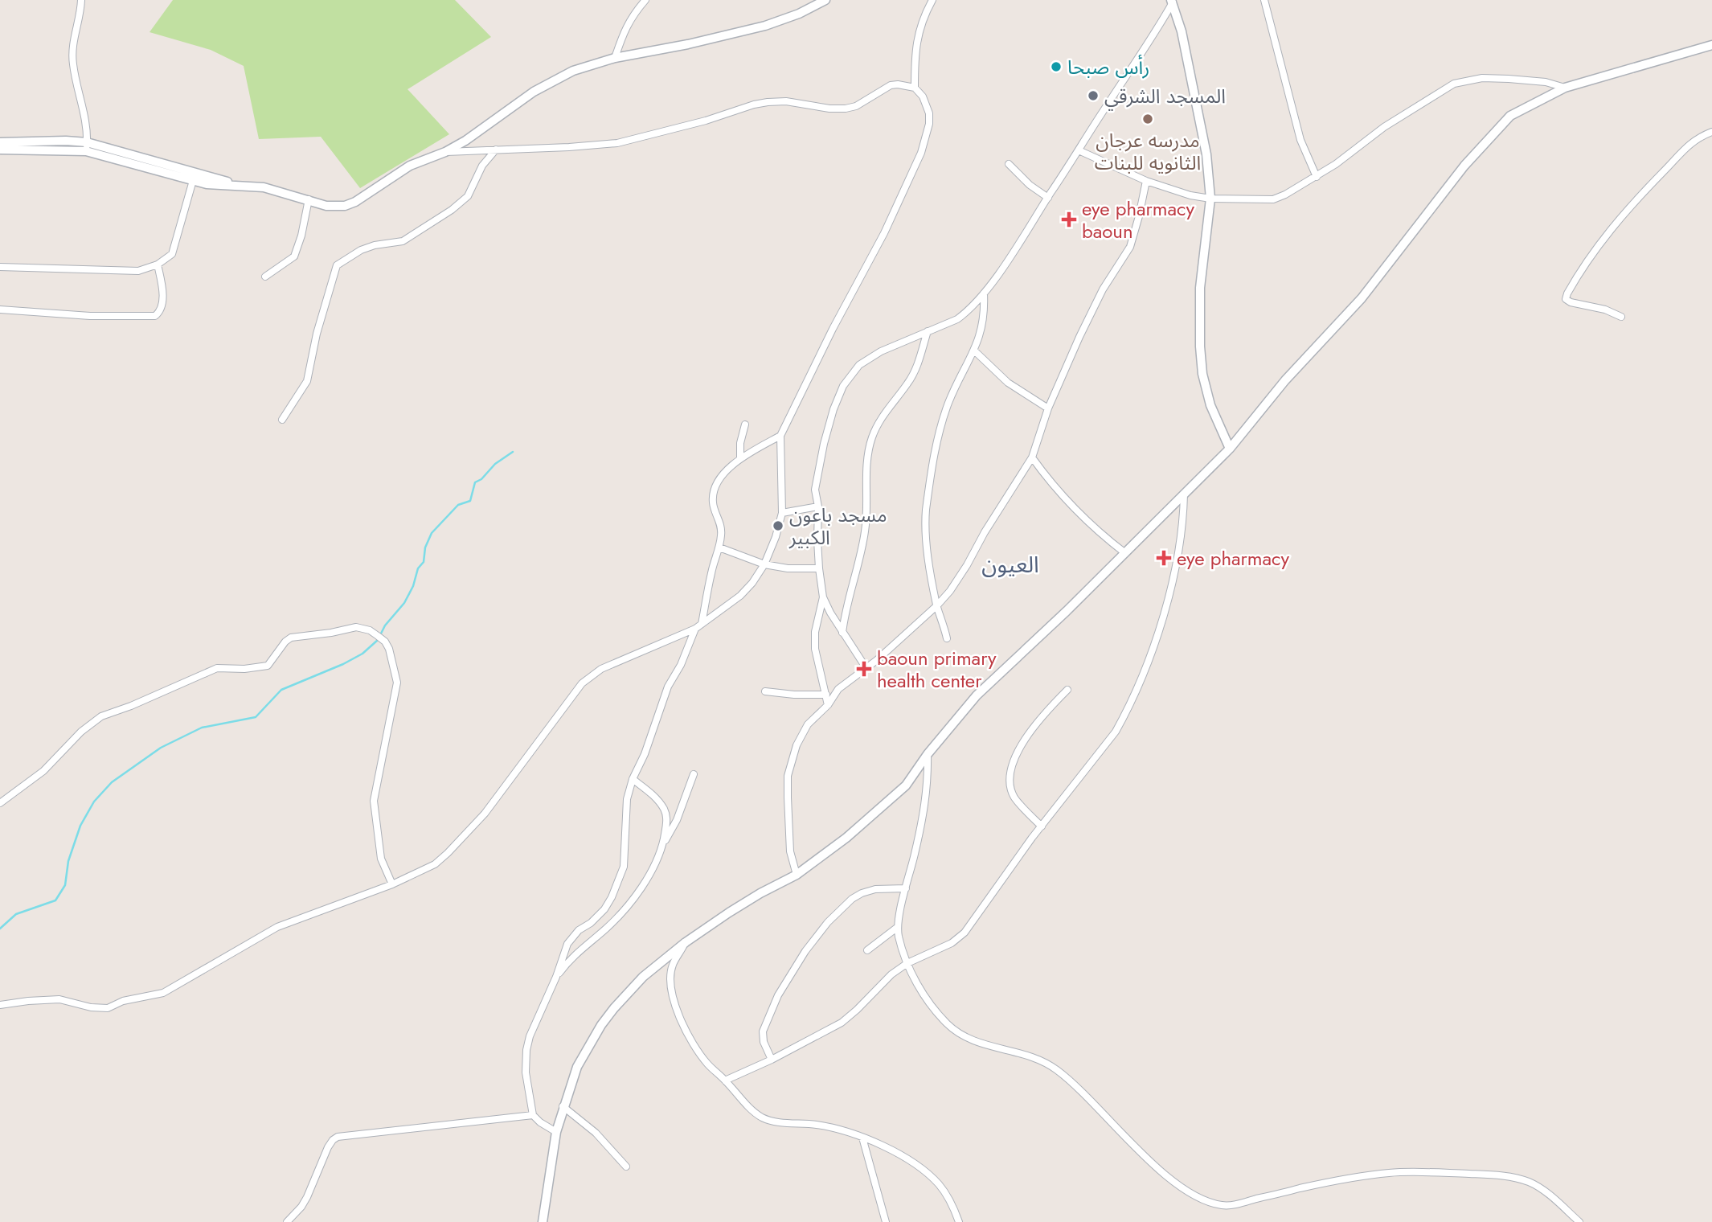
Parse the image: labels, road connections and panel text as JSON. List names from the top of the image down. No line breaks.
{"districts":["العيون"],"places":{"other":["رأس صبحا","المسجد الشرقي","مدرسه عرجان الثانويه للبنات","مسجد باعون الكبير"],"health":["eye pharmacy baoun","eye pharmacy","baoun primary health center"]}}
